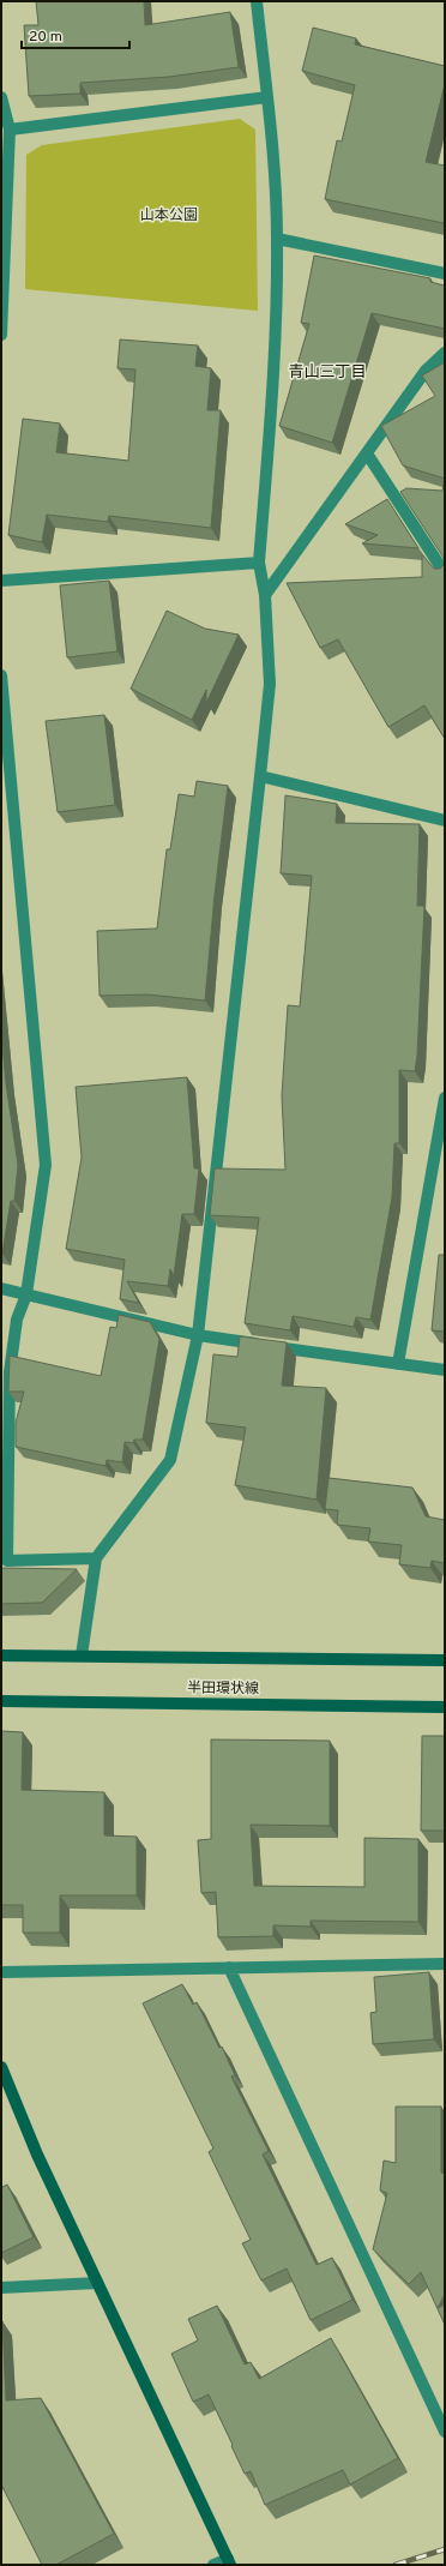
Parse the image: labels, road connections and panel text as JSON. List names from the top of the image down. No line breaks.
{"streets":{"main road":["半田環状線"]},"districts":["青山三丁目"],"parks":["山本公園"],"scale_bar":"20 m"}
